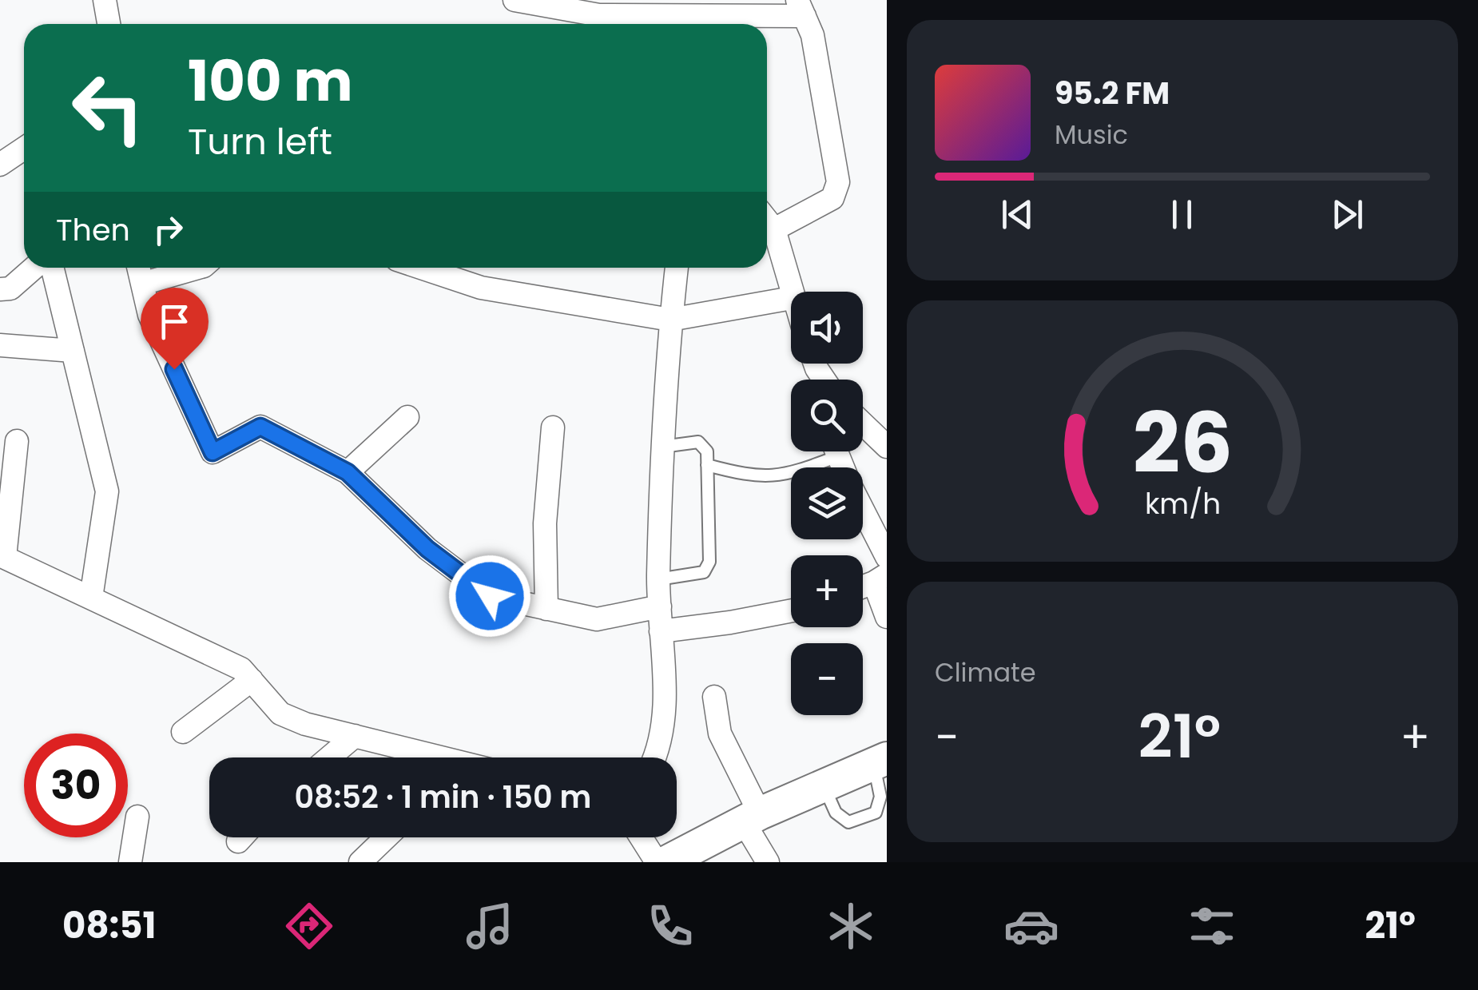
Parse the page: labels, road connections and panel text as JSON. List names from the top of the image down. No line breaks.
{"page":{"turn":["100 m","Turn left"],"song":["95.2 FM","Music"],"then":"Then","map_buttons":["+","−"],"tile":"Climate","heat":["−","21°","+"],"limit":"30","trip":"08:52 · 1 min · 150 m","tabs":["08:51","21°"],"gauge":["26","km/h"]}}
